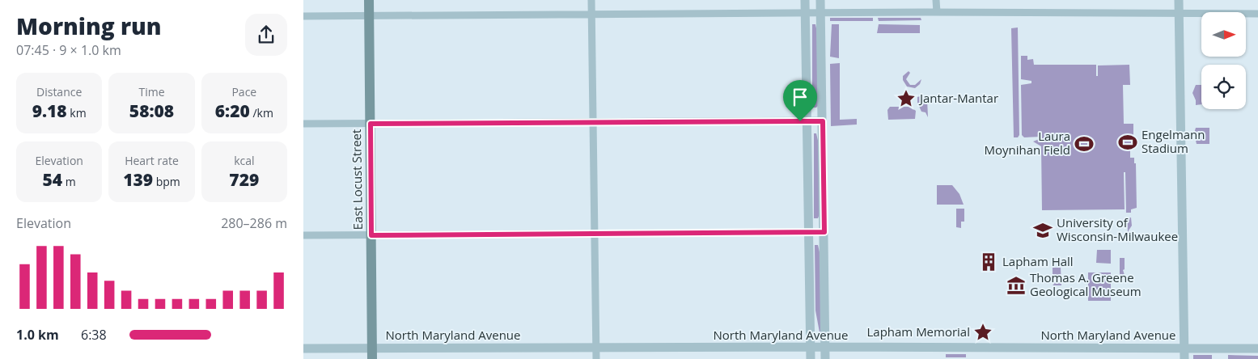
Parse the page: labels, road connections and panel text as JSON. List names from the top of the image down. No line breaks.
{"streets":{"main road":["East Locust Street"],"street":["North Maryland Avenue"]},"crossings":[["East Locust Street","North Maryland Avenue"]],"places":{"place":["Jantar-Mantar","Lapham Memorial"],"sports":["Engelmann Stadium","Laura Moynihan Field"],"school or university":["University of Wisconsin-Milwaukee"],"building":["Lapham Hall"],"museum":["Thomas A. Greene Geological Museum"]},"north":"right","page":{"heading":["Morning run","07:45 · 9 × 1.0 km"],"stats":[["Distance","9.18 km"],["Time","58:08"],["Pace","6:20 /km"],["Elevation","54 m"],["Heart rate","139 bpm"],["kcal","729"]],"chart":["Elevation","280–286 m"],"list":[{"name":"1.0 km","note":"6:38"}]}}
